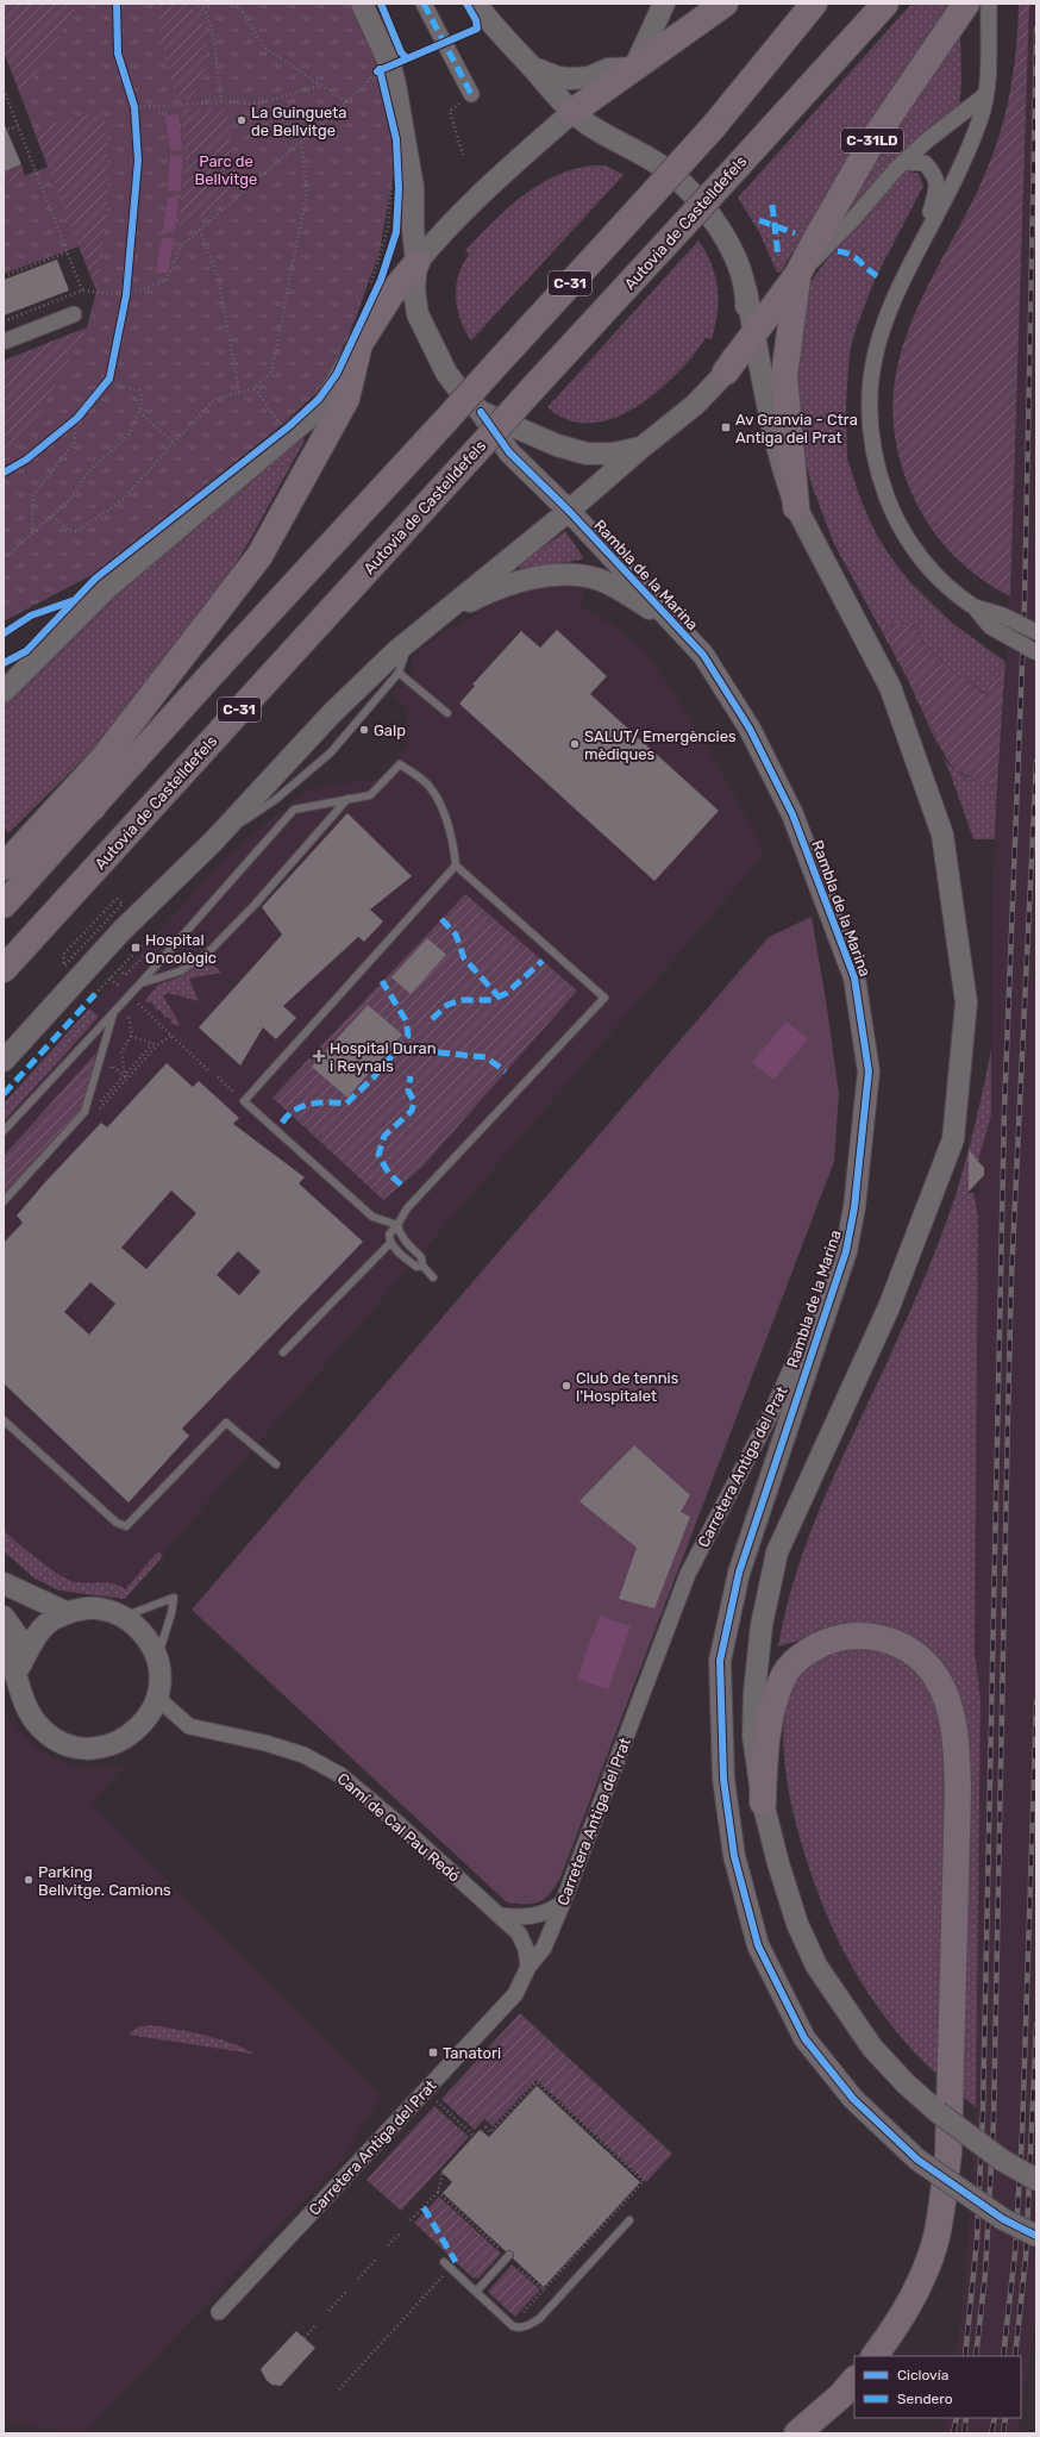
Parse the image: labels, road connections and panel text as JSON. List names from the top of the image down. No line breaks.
{"streets":{"highway":["C-31LD","Autovia de Castelldefels","C-31"],"street":["Rambla de la Marina","Carretera Antiga del Prat","Camí de Cal Pau Redó"]},"crossings":[["C-31LD","Rambla de la Marina"],["Rambla de la Marina","Carretera Antiga del Prat"],["Carretera Antiga del Prat","Camí de Cal Pau Redó"]],"parks":["Parc de Bellvitge"],"places":{"other":["La Guingueta de Bellvitge","Galp","SALUT/ Emergències mèdiques","Club de tennis l'Hospitalet","Parking Bellvitge. Camions"],"transit":["Av Granvia - Ctra Antiga del Prat","Hospital Oncològic","Tanatori"],"health":["Hospital Duran i Reynals"]},"legend":["Ciclovía","Sendero"]}
